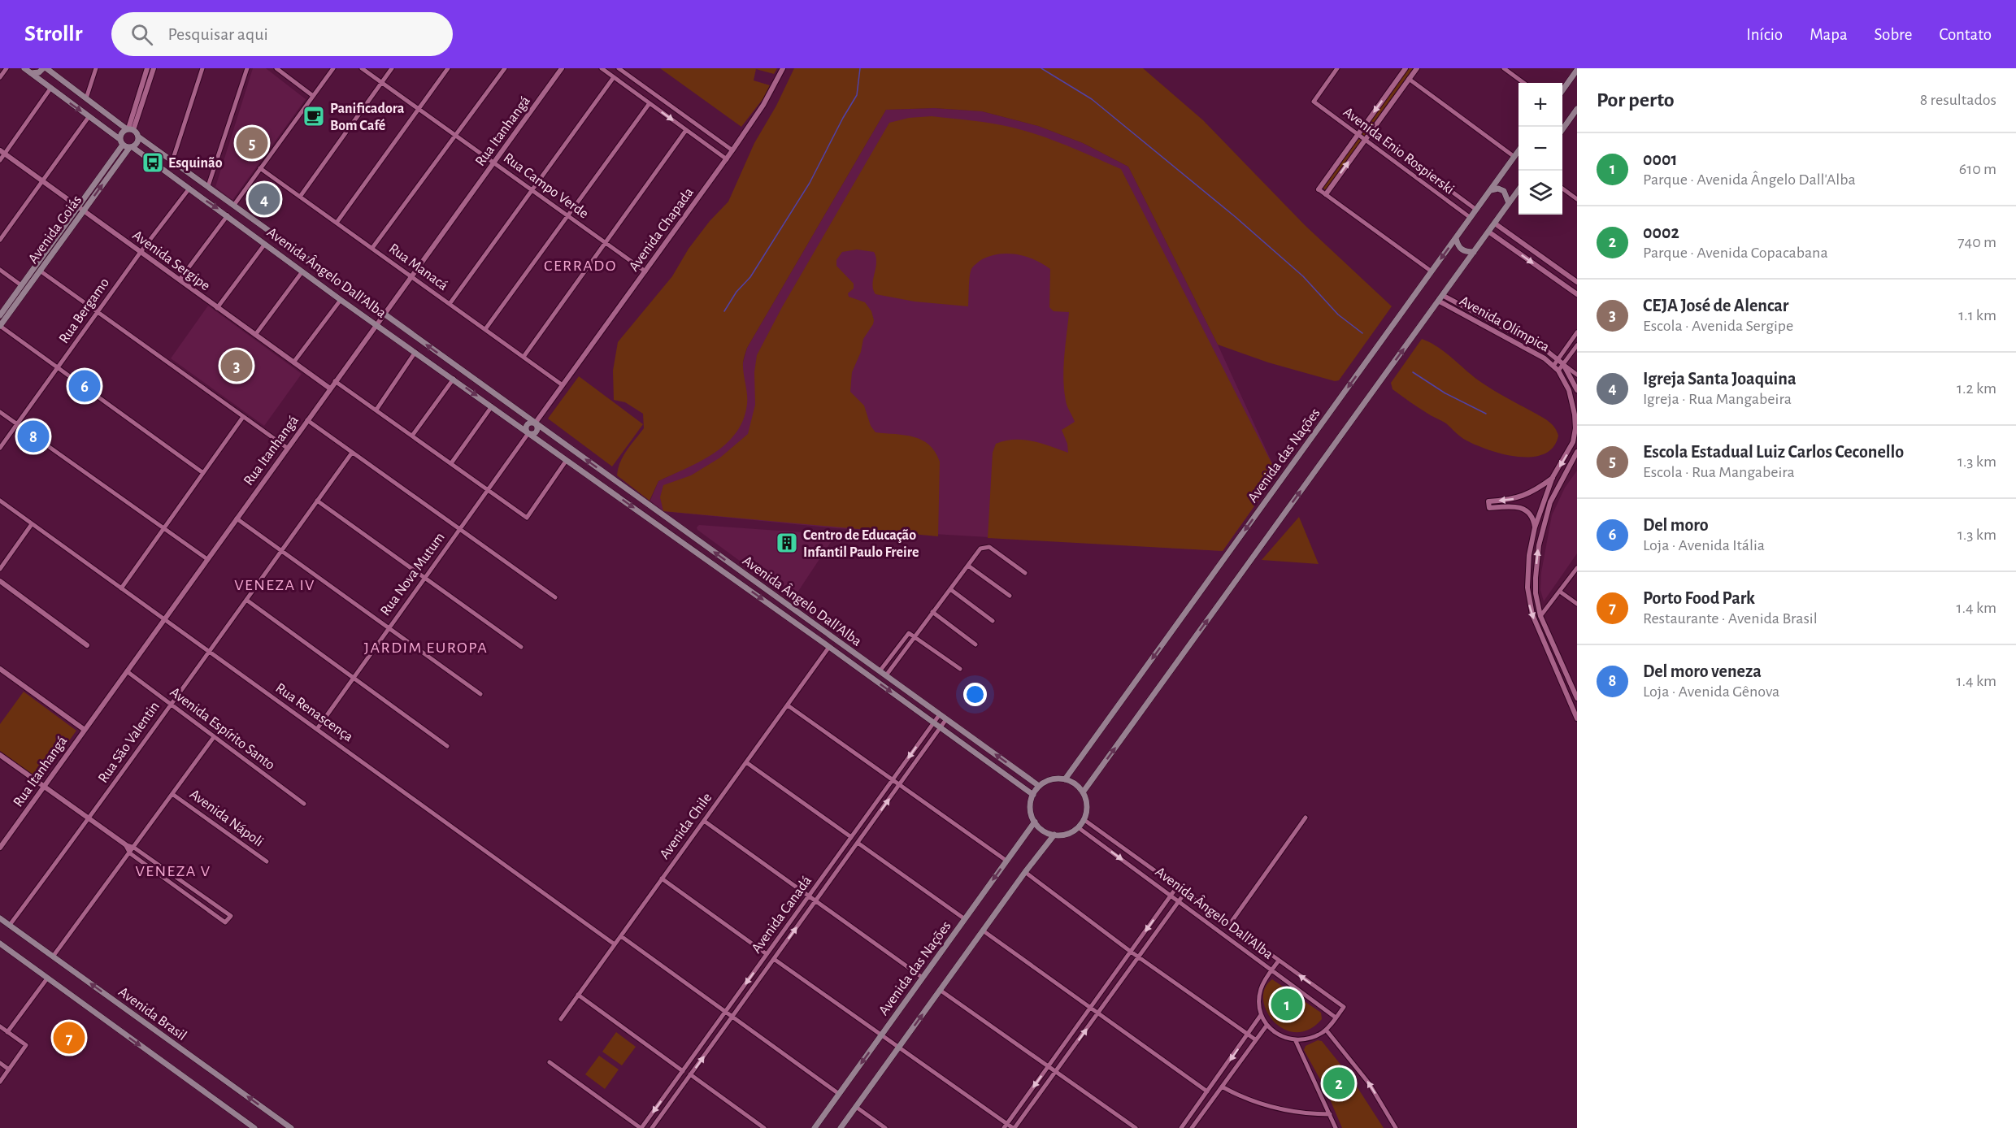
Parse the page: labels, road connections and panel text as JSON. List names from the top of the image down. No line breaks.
{"streets":{"main road":["Avenida Goiás","Avenida Ângelo Dall'Alba","Avenida das Nações","Avenida Brasil"],"street":["Rua Itanhangá","Avenida Enio Rospierski","Rua Campo Verde","Avenida Chapada","Avenida Sergipe","Rua Manacá","Rua Bergamo","Avenida Olímpica","Rua Nova Mutum","Rua Renascença","Avenida Espírito Santo","Rua São Valentin","Avenida Nápoli","Avenida Chile","Avenida Canadá"]},"crossings":[["Rua Itanhangá","Rua Campo Verde"],["Rua Itanhangá","Avenida Sergipe"],["Rua Itanhangá","Rua Manacá"],["Rua Itanhangá","Avenida Ângelo Dall'Alba"],["Rua Itanhangá","Rua Renascença"],["Rua Itanhangá","Avenida Espírito Santo"],["Avenida Enio Rospierski","Avenida das Nações"],["Rua Campo Verde","Avenida Chapada"],["Avenida Goiás","Avenida Sergipe"],["Avenida Goiás","Avenida Ângelo Dall'Alba"],["Avenida Chapada","Rua Manacá"],["Avenida Chapada","Avenida Ângelo Dall'Alba"],["Avenida Sergipe","Rua Bergamo"],["Avenida Ângelo Dall'Alba","Rua Bergamo"],["Avenida Ângelo Dall'Alba","Avenida das Nações"],["Avenida Ângelo Dall'Alba","Rua Nova Mutum"],["Avenida Ângelo Dall'Alba","Avenida Chile"],["Avenida Ângelo Dall'Alba","Avenida Canadá"],["Rua Nova Mutum","Rua Renascença"],["Rua Renascença","Rua São Valentin"],["Rua Renascença","Avenida Chile"],["Avenida Espírito Santo","Rua São Valentin"],["Rua São Valentin","Avenida Brasil"]],"districts":["CERRADO","VENEZA IV","JARDIM EUROPA","VENEZA V"],"places":{"cafe":["Panificadora Bom Café"],"bus stop":["Esquinão"],"building":["Centro de Educação Infantil Paulo Freire"]},"page":{"header":"Strollr","search":"Pesquisar aqui","nav":["Início","Mapa","Sobre","Contato"],"heading":["Por perto","8 resultados"],"map_buttons":["+","−"],"pins":["5","4","3","6","8","1","7","2"],"list":[{"mark":"1","name":"0001","note":"Parque · Avenida Ângelo Dall'Alba","value":"610 m"},{"mark":"2","name":"0002","note":"Parque · Avenida Copacabana","value":"740 m"},{"mark":"3","name":"CEJA José de Alencar","note":"Escola · Avenida Sergipe","value":"1.1 km"},{"mark":"4","name":"Igreja Santa Joaquina","note":"Igreja · Rua Mangabeira","value":"1.2 km"},{"mark":"5","name":"Escola Estadual Luiz Carlos Ceconello","note":"Escola · Rua Mangabeira","value":"1.3 km"},{"mark":"6","name":"Del moro","note":"Loja · Avenida Itália","value":"1.3 km"},{"mark":"7","name":"Porto Food Park","note":"Restaurante · Avenida Brasil","value":"1.4 km"},{"mark":"8","name":"Del moro veneza","note":"Loja · Avenida Gênova","value":"1.4 km"}]}}
